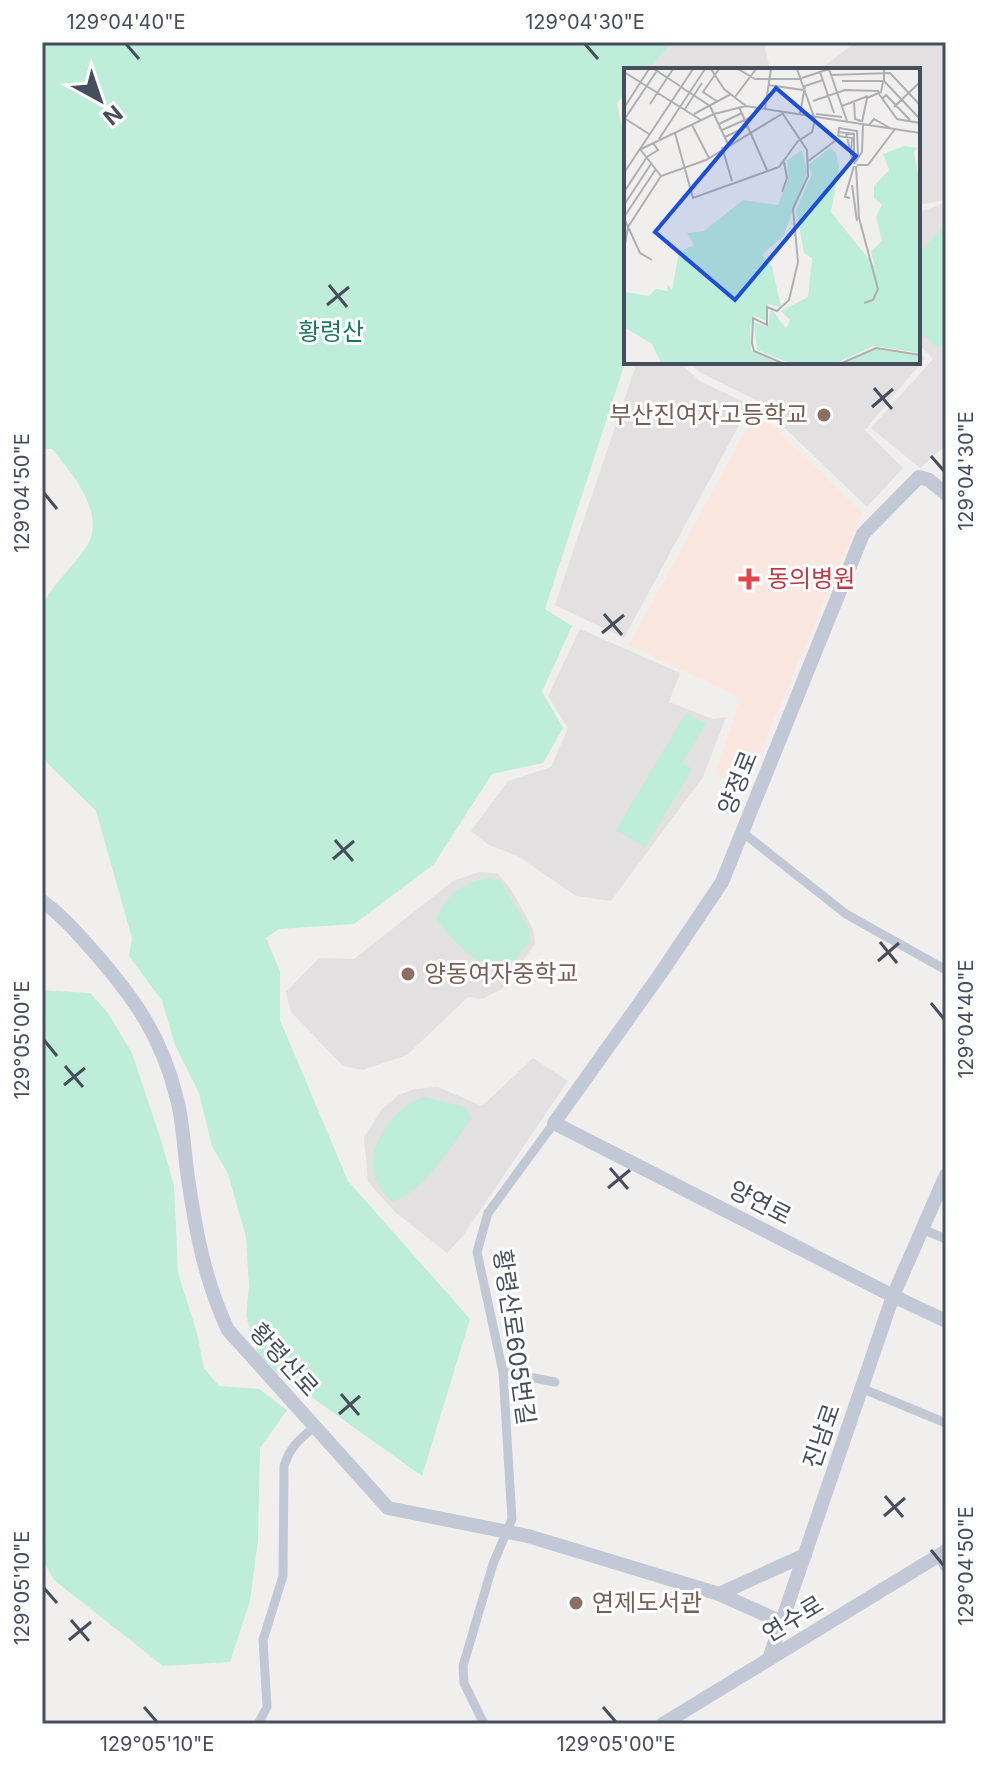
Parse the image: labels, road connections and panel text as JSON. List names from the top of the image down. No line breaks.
{"streets":{"street":["양정로","양연로","황령산로605번길","황령산로","진남로","연수로"]},"crossings":[["양정로","양연로"],["양정로","황령산로605번길"],["양연로","황령산로605번길"],["양연로","진남로"],["황령산로605번길","황령산로"],["황령산로","진남로"],["진남로","연수로"]],"parks":["황령산"],"places":{"other":["부산진여자고등학교","양동여자중학교","연제도서관"],"health":["동의병원"]},"north":"bottom right","coordinates":["129°04'40\"E","129°04'30\"E","129°04'50\"E","129°05'00\"E","129°05'10\"E"]}
